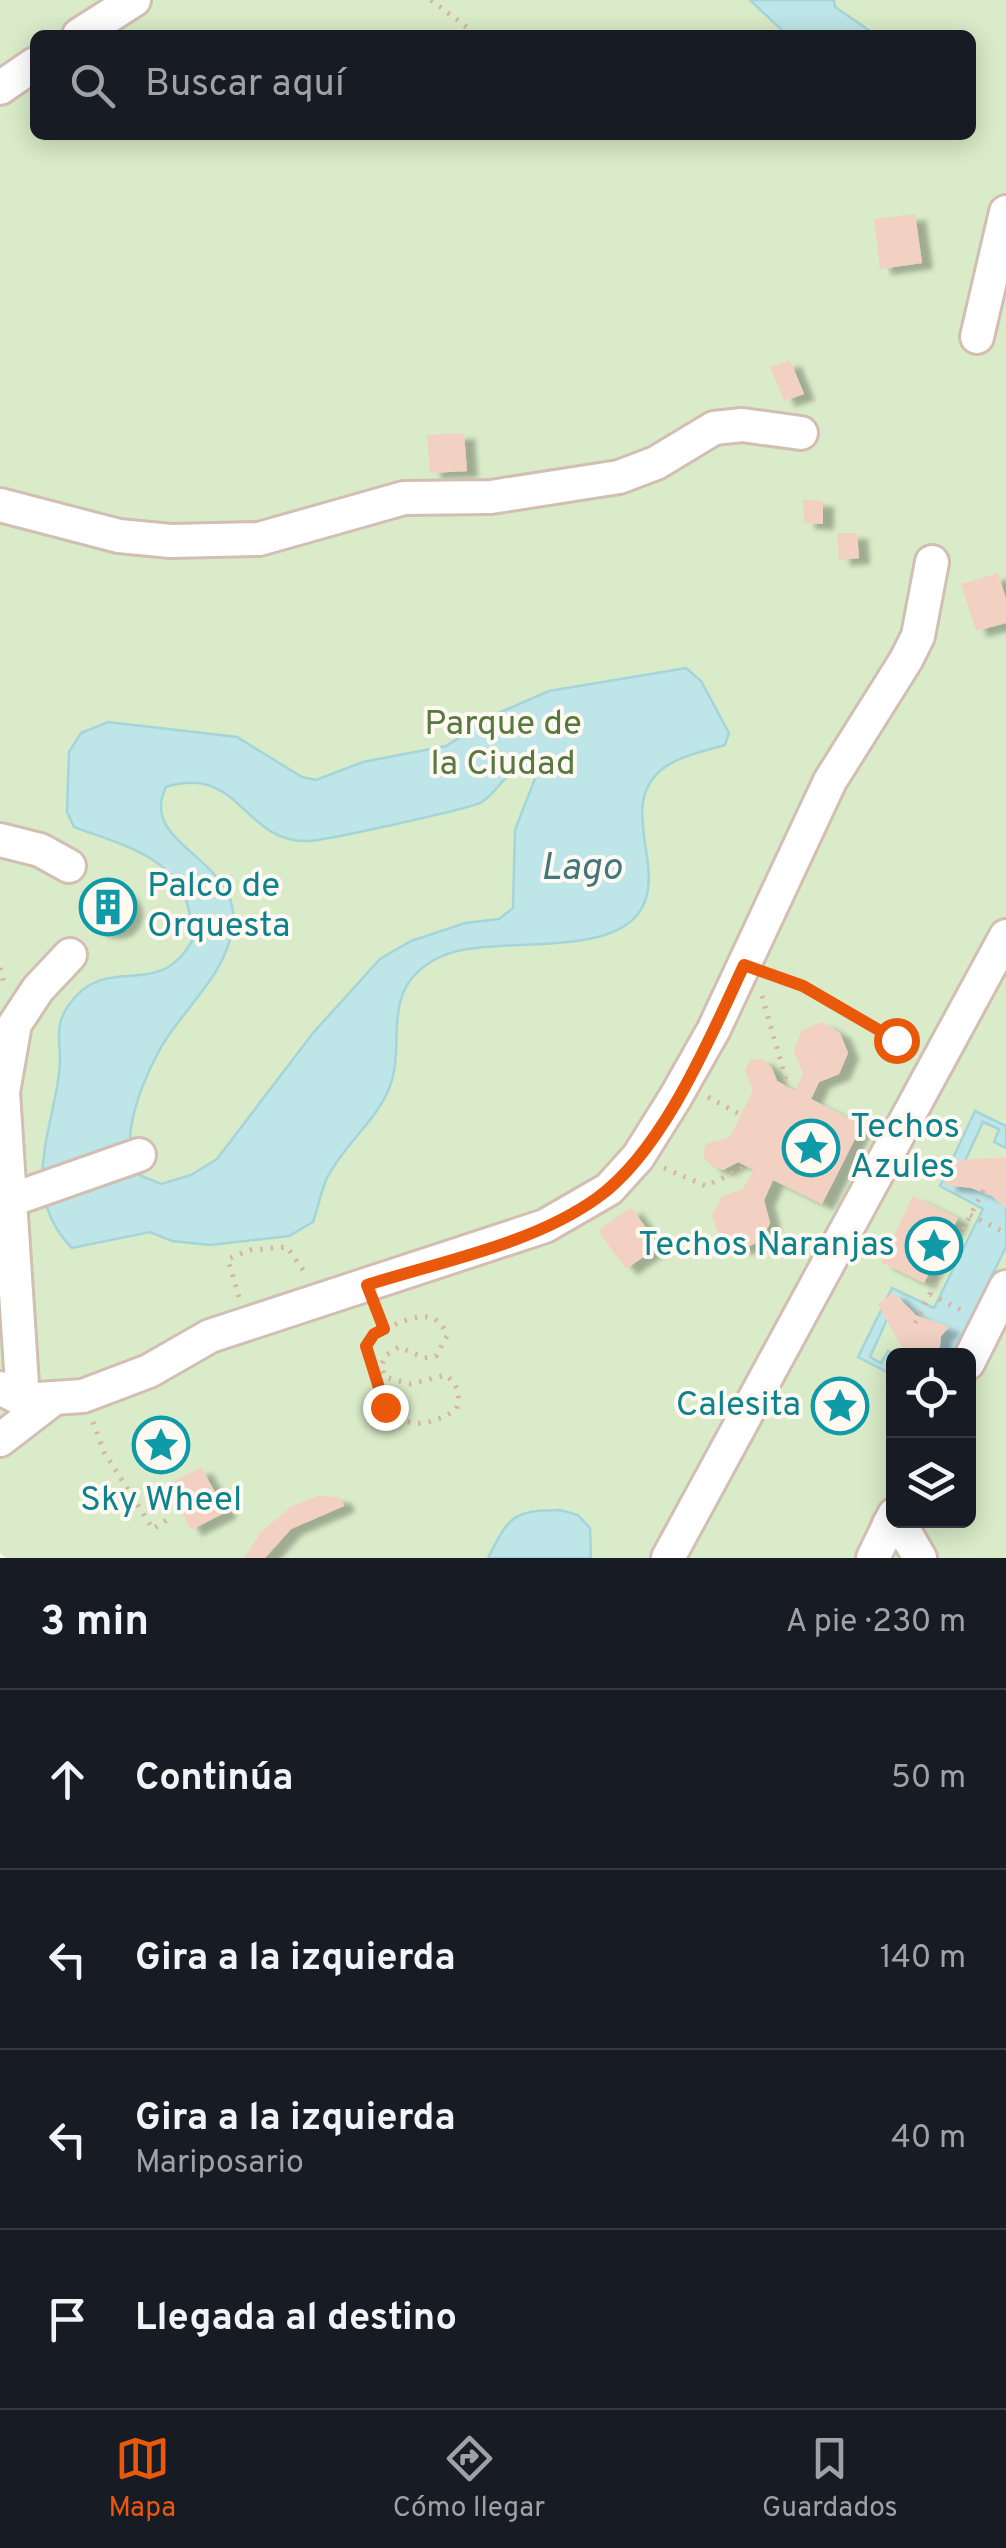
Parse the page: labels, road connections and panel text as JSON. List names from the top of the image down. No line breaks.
{"water":["Lago"],"parks":["Parque de la Ciudad"],"places":{"building":["Palco de Orquesta"],"place":["Techos Azules","Techos Naranjas","Calesita","Sky Wheel"]},"page":{"search":"Buscar aquí","heading":["3 min","A pie · 230 m"],"list":[["Continúa","50 m"],["Gira a la izquierda","140 m"],["Gira a la izquierda","Mariposario","40 m"],"Llegada al destino"],"nav":["Mapa","Cómo llegar","Guardados"]}}
